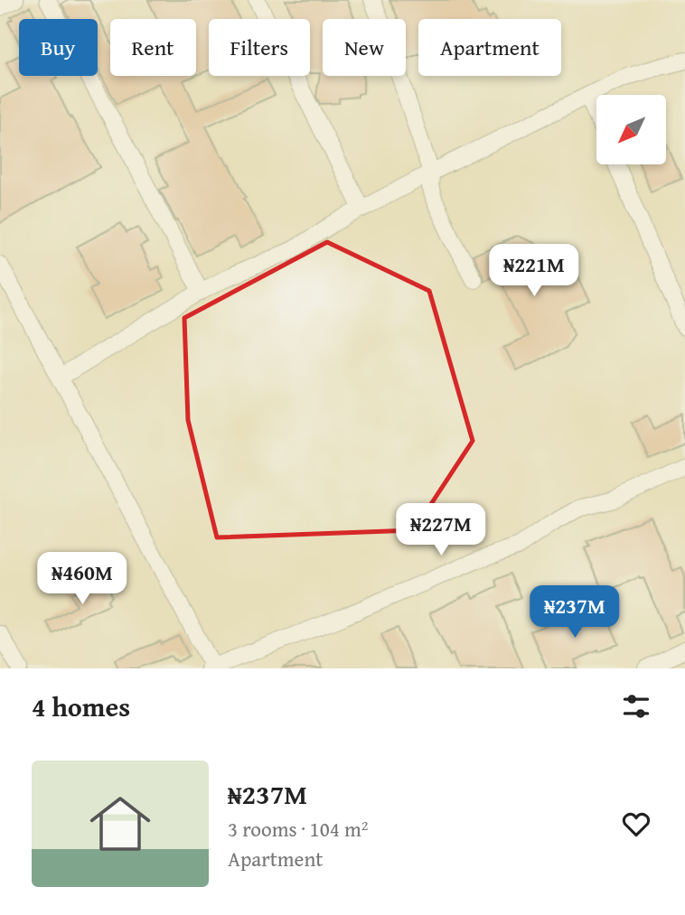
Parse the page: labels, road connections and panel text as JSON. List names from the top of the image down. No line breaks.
{"north":"bottom left","page":{"chip":["Buy","Rent","Filters","New","Apartment"],"price":["₦221M","₦227M","₦460M","₦237M"],"heading":"4 homes","list":[{"name":"₦237M","note":"3 rooms · 104 m² · Apartment"}]}}
